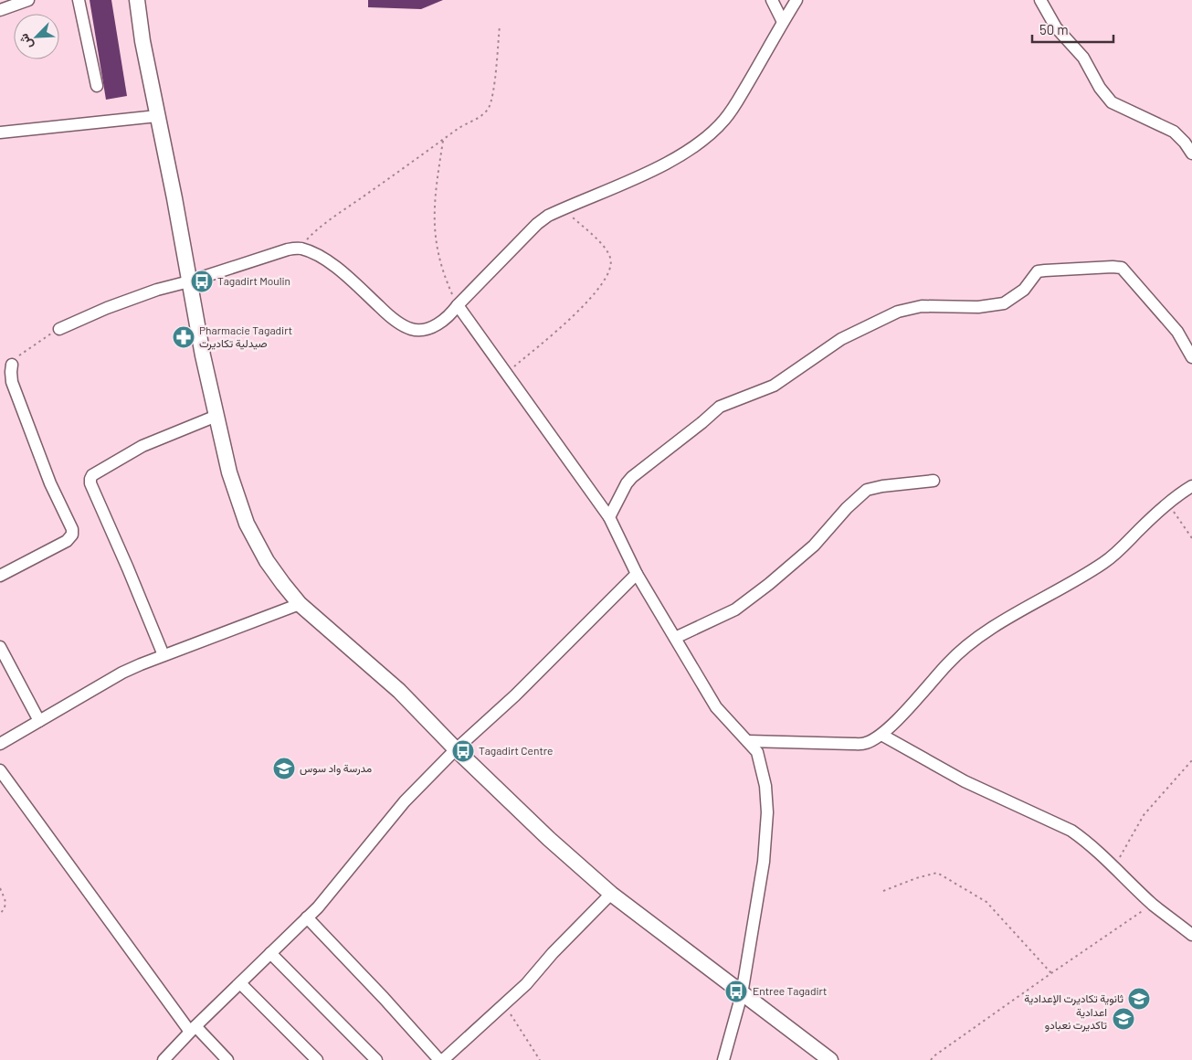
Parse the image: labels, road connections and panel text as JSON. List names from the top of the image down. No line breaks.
{"places":{"bus stop":["Tagadirt Moulin","Tagadirt Centre","Entree Tagadirt"],"pharmacy":["Pharmacie Tagadirt صيدلية تكاديرت"],"school or university":["مدرسة واد سوس","ثانوية تكاديرت الإعدادية","اعدادية تاكديرت نعبادو"]},"scale_bar":"50 m","north":"bottom left"}
